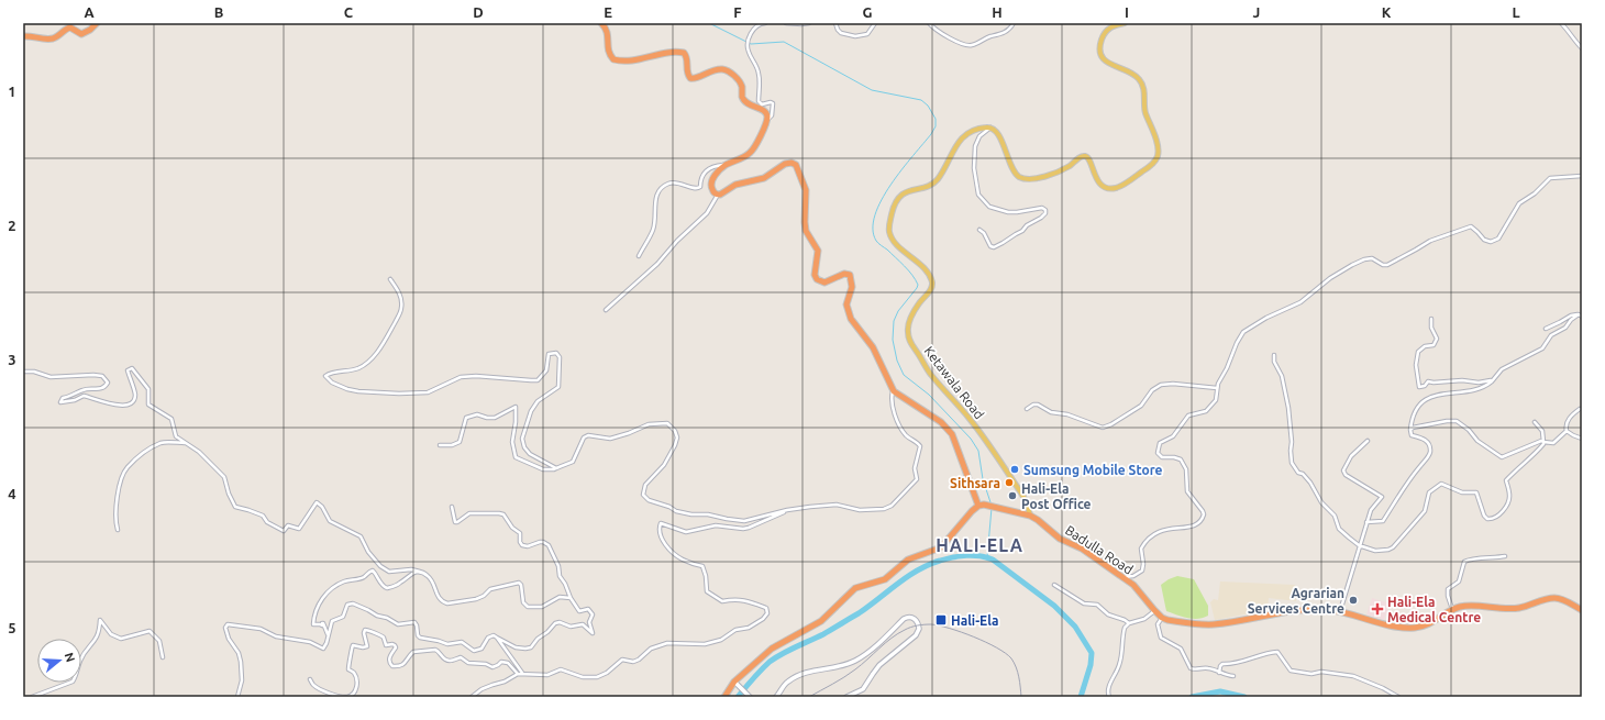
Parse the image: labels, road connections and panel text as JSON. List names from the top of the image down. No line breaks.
{"streets":{"highway":["Badulla Road"],"main road":["Ketawala Road"]},"crossings":[["Ketawala Road","Badulla Road"]],"districts":["HALI-ELA"],"places":{"other":["Sumsung Mobile Store","Sithsara","Hali-Ela Post Office","Agrarian Services Centre"],"health":["Hali-Ela Medical Centre"],"transit":["Hali-Ela"]},"north":"right","grid":{"columns":["A","B","C","D","E","F","G","H","I","J","K","L"],"rows":["1","2","3","4","5"]}}
